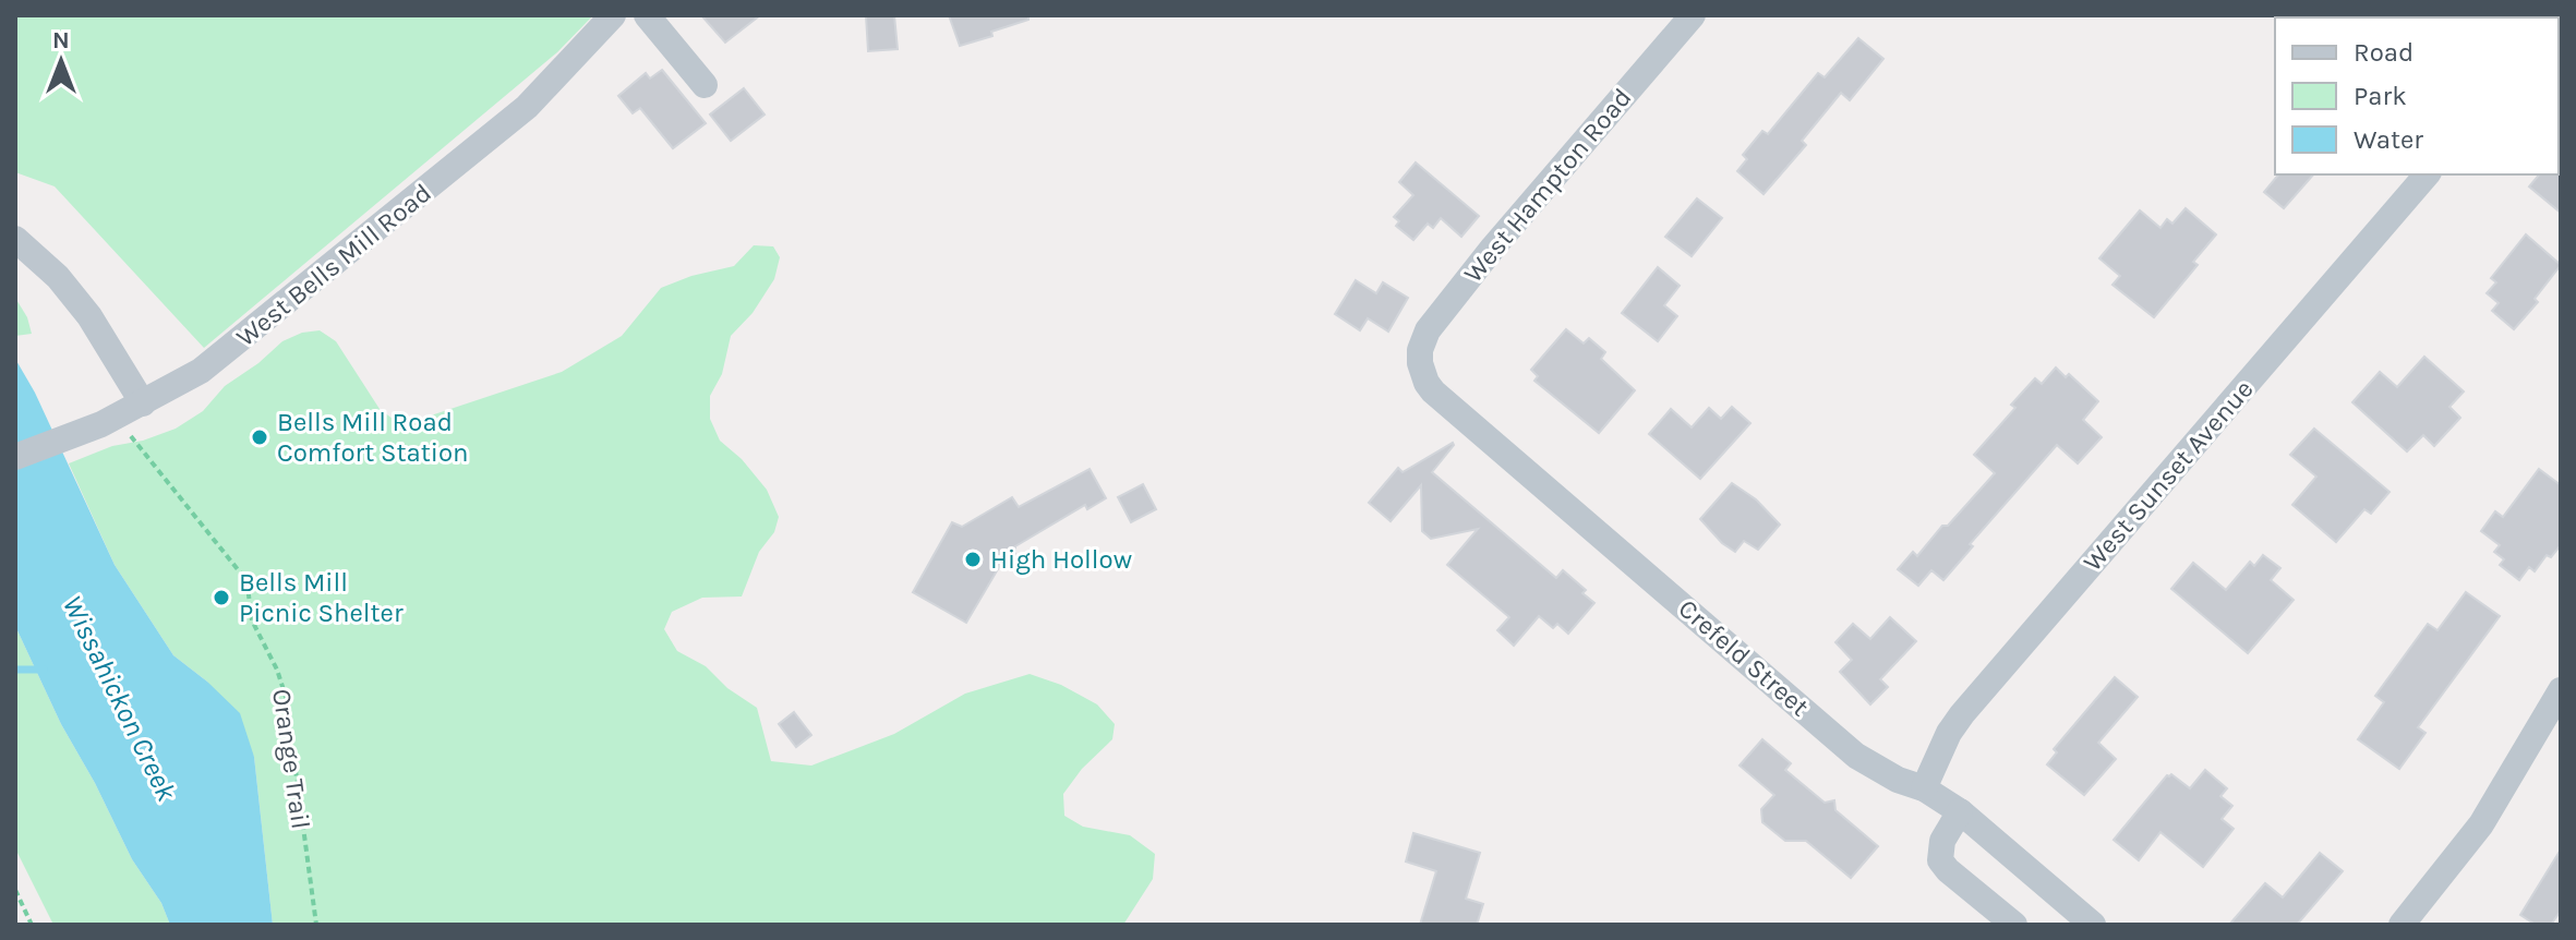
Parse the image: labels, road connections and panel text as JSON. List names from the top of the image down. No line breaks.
{"streets":{"street":["West Hampton Road","West Bells Mill Road","West Sunset Avenue","Crefeld Street"],"path":["Orange Trail"]},"crossings":[["West Hampton Road","Crefeld Street"],["West Bells Mill Road","Orange Trail"],["West Sunset Avenue","Crefeld Street"]],"water":["Wissahickon Creek"],"places":["Bells Mill Road Comfort Station","High Hollow","Bells Mill Picnic Shelter"],"legend":["Road","Park","Water"],"north":"top"}
